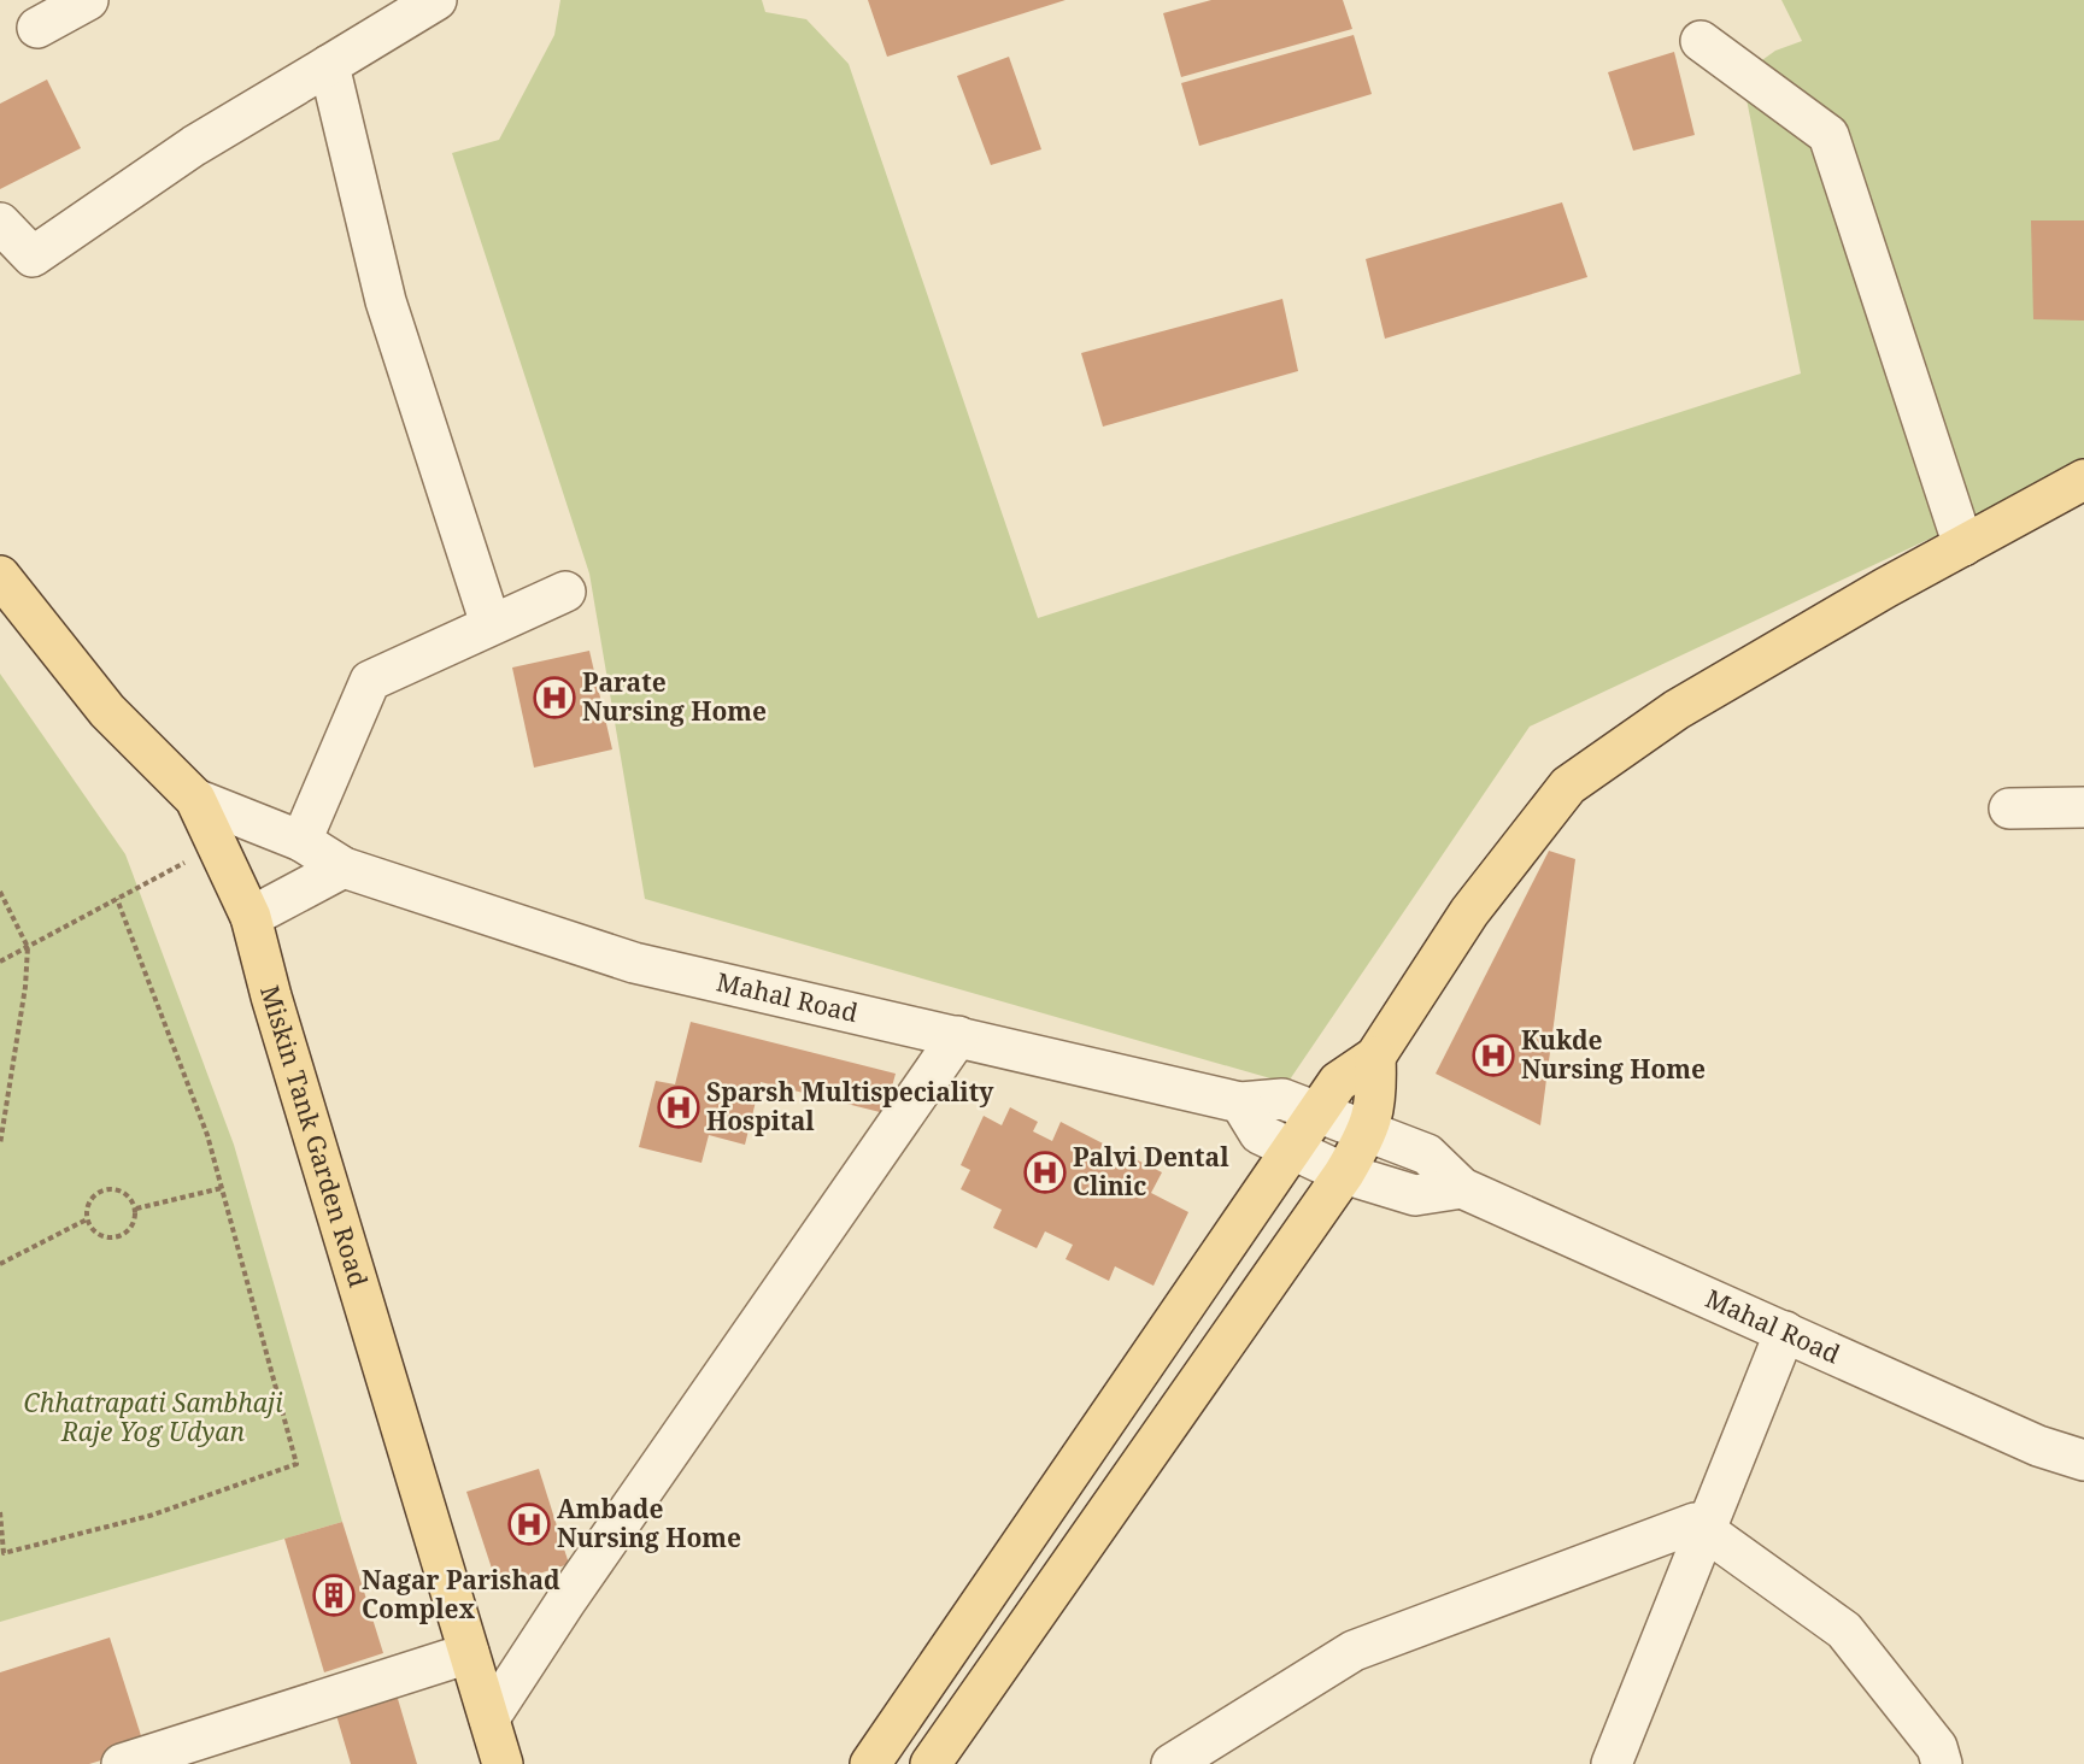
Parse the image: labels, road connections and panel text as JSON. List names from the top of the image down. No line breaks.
{"streets":{"main road":["Miskin Tank Garden Road"],"street":["Mahal Road"]},"crossings":[["Mahal Road","Miskin Tank Garden Road"]],"parks":["Chhatrapati Sambhaji Raje Yog Udyan"],"places":{"hospital":["Parate Nursing Home","Kukde Nursing Home","Sparsh Multispeciality Hospital","Palvi Dental Clinic","Ambade Nursing Home"],"building":["Nagar Parishad Complex"]}}
